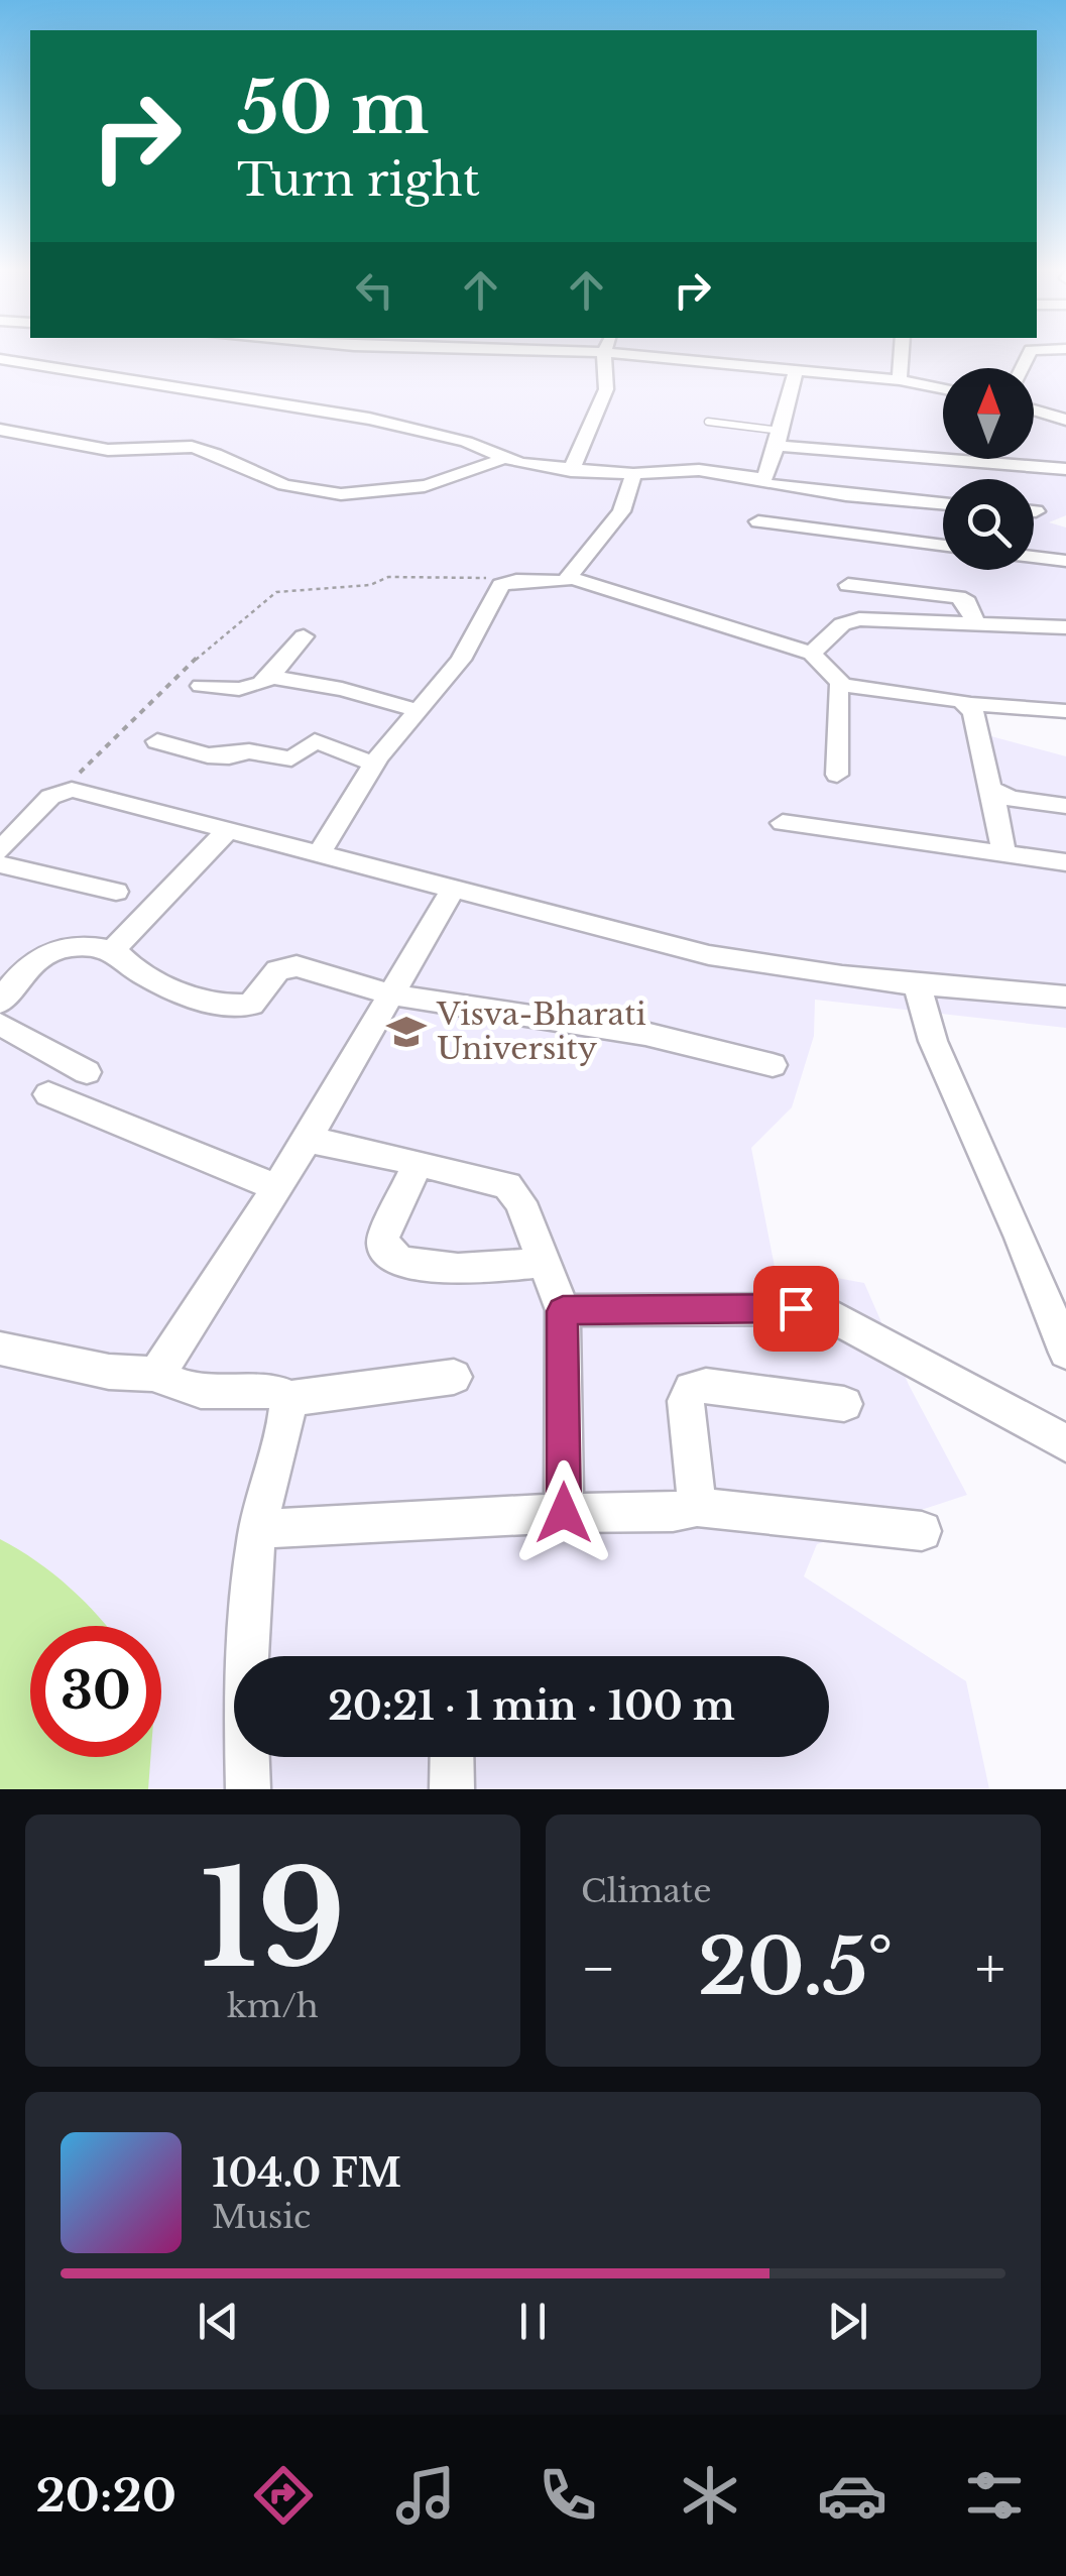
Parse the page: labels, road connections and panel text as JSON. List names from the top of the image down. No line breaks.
{"places":{"school or university":["Visva-Bharati University"]},"north":"top","page":{"turn":["50 m","Turn right"],"limit":"30","trip":"20:21 · 1 min · 100 m","tile":[["19","km/h"],"Climate"],"heat":["−","20.5°","+"],"song":["104.0 FM","Music"],"tabs":"20:20"}}
